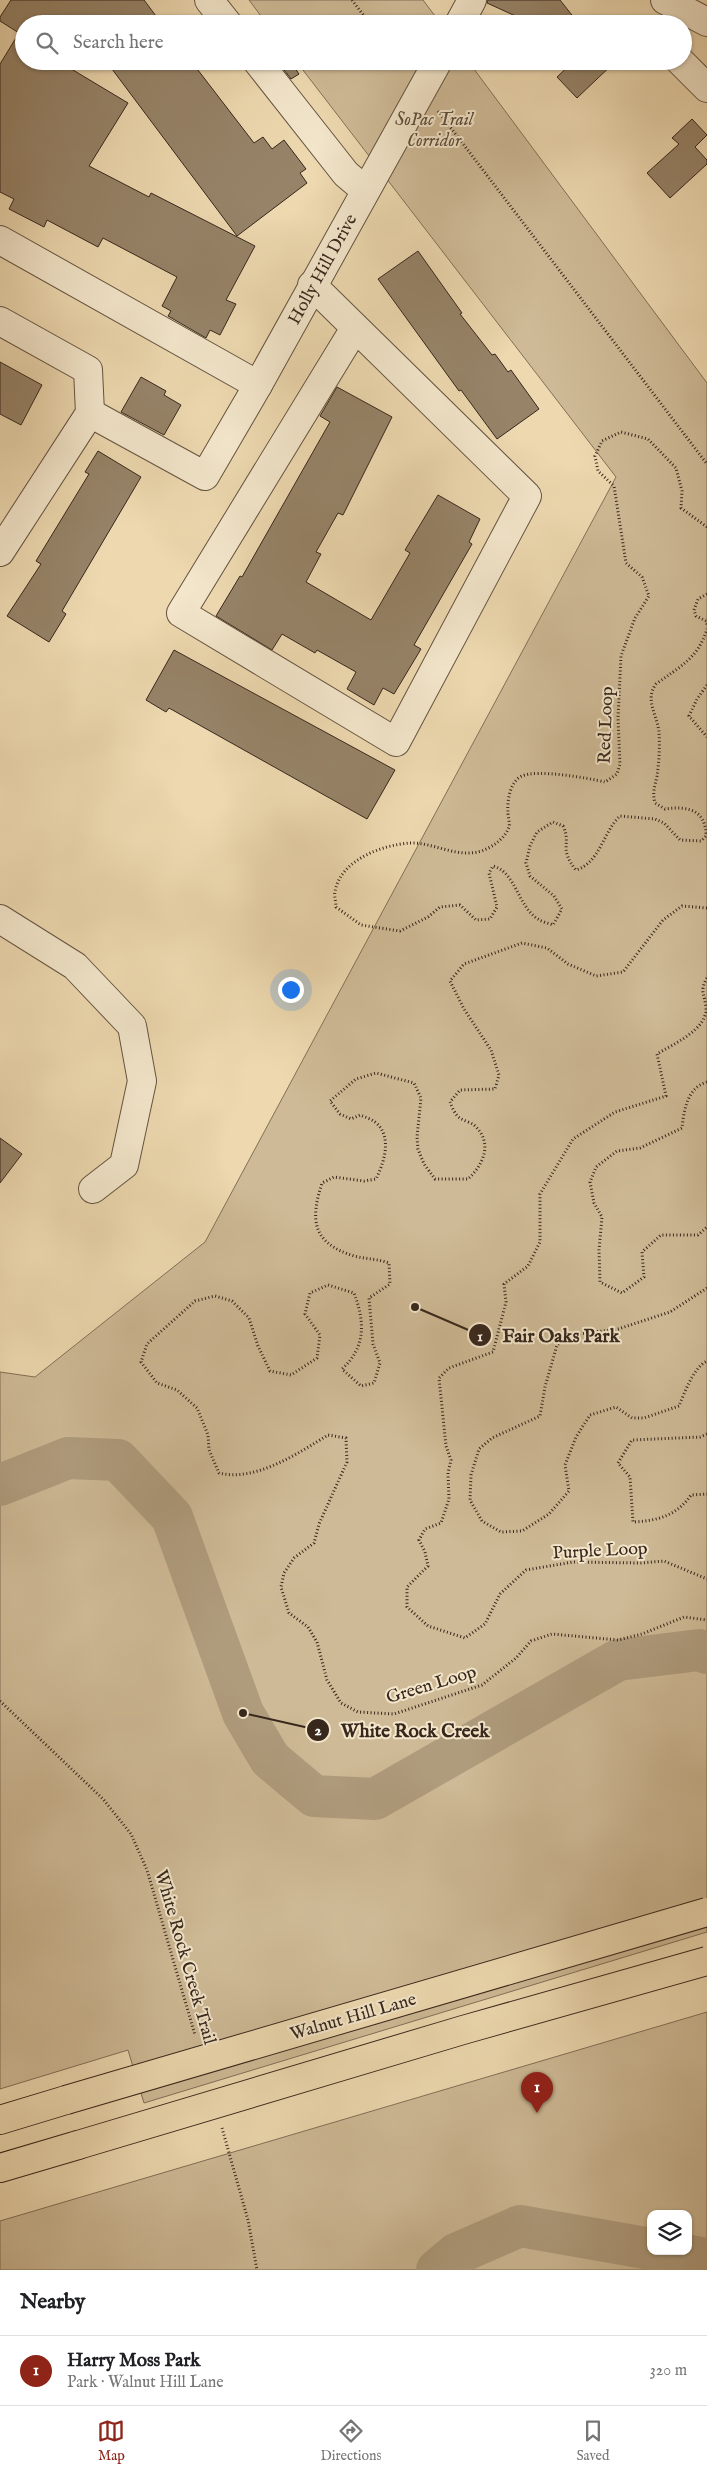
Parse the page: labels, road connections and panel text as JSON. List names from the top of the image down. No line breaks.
{"streets":{"main road":["Walnut Hill Lane"],"street":["Holly Hill Drive"],"path":["Red Loop","Purple Loop","Green Loop","White Rock Creek Trail"]},"parks":["SoPac Trail Corridor"],"places":["Fair Oaks Park","White Rock Creek"],"page":{"search":"Search here","pins":"1","heading":"Nearby","list":[{"mark":"1","name":"Harry Moss Park","note":"Park · Walnut Hill Lane","value":"320 m"}],"nav":["Map","Directions","Saved"]}}
